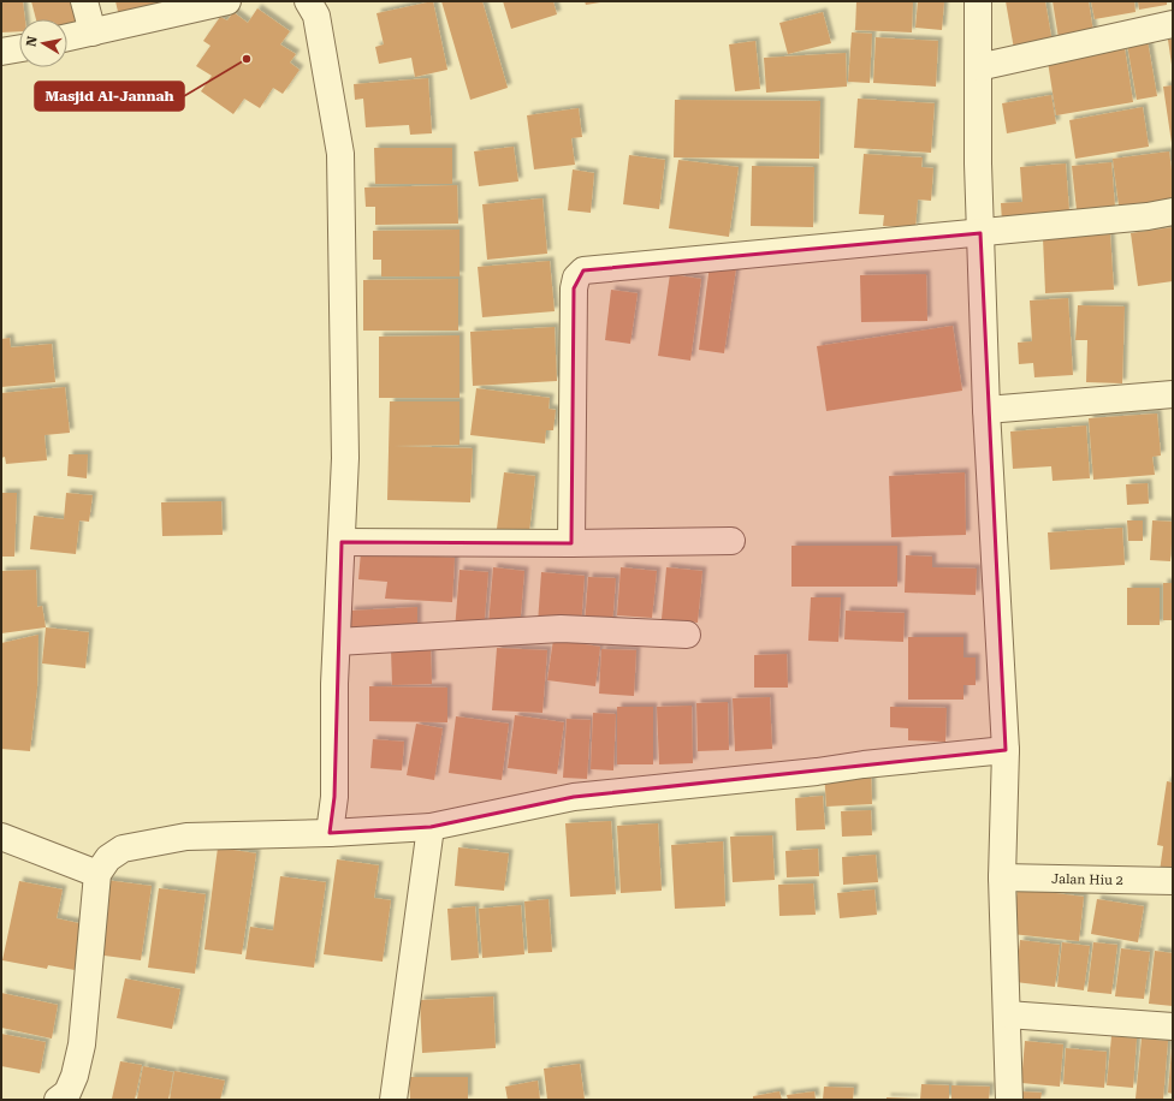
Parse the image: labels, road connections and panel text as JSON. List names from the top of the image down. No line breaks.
{"streets":{"street":["Jalan Hiu 2"]},"places":["Masjid Al-Jannah"],"north":"left"}
